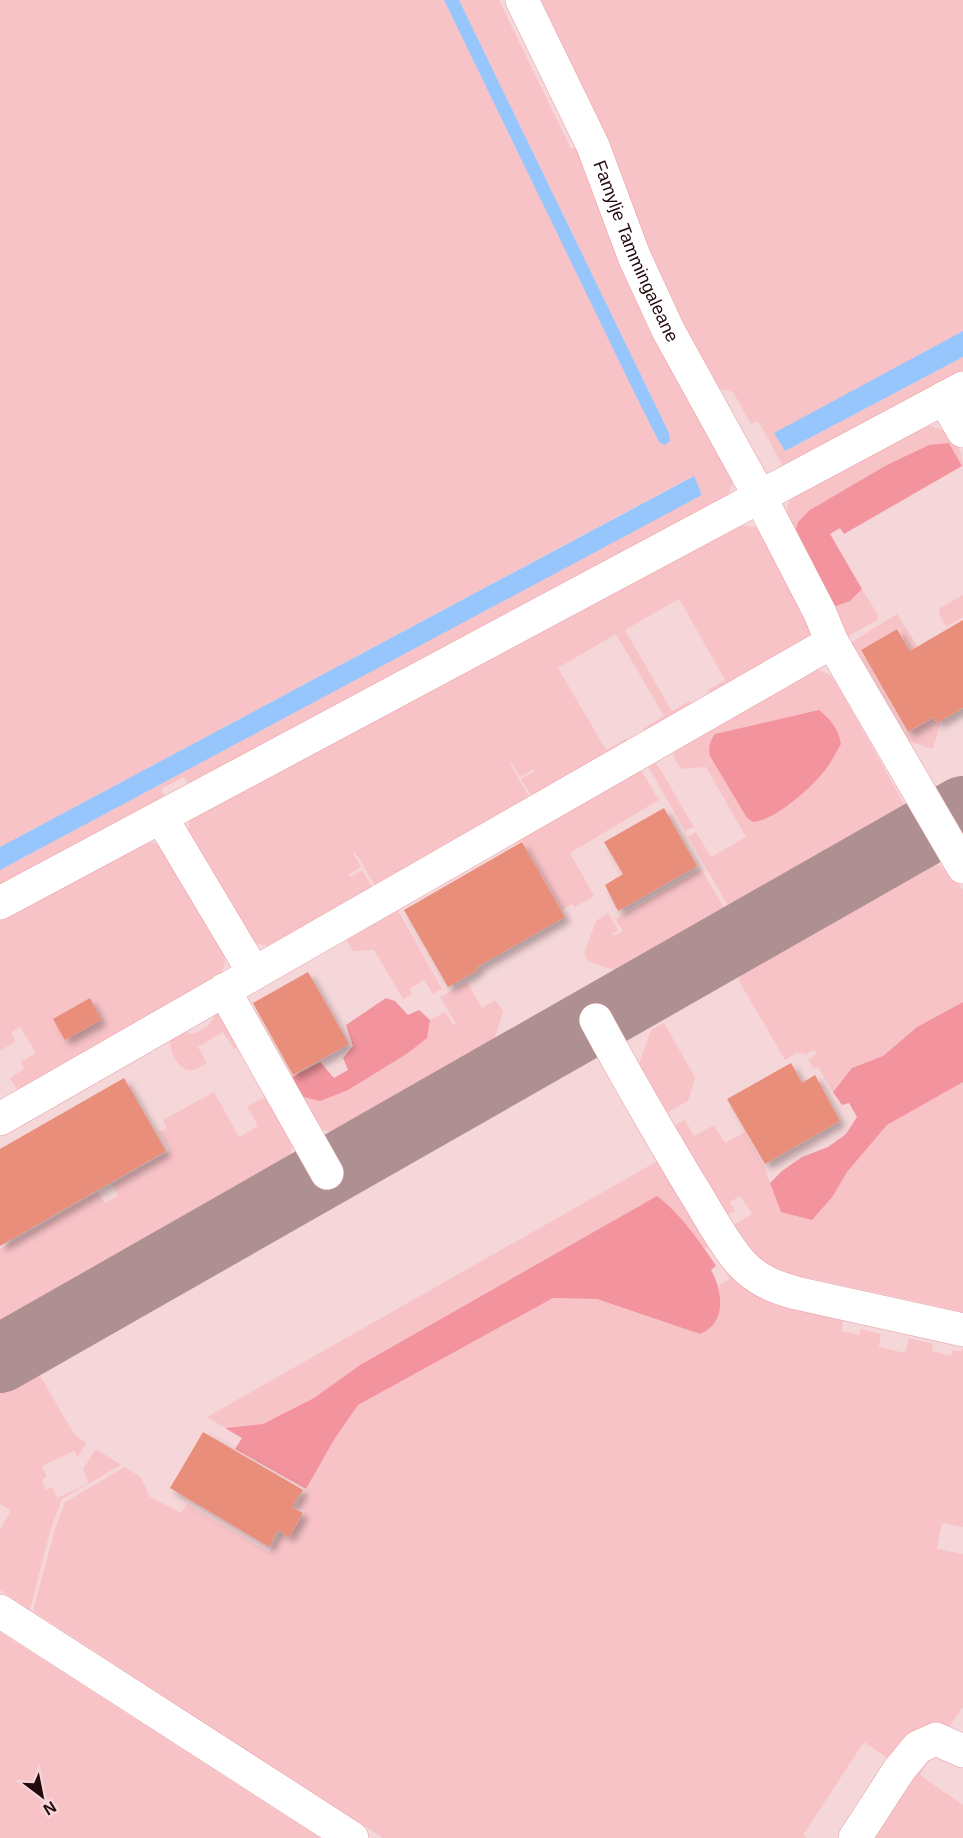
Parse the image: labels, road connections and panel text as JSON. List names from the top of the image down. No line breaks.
{"streets":{"street":["Famylje Tammingaleane"]},"north":"bottom right"}
